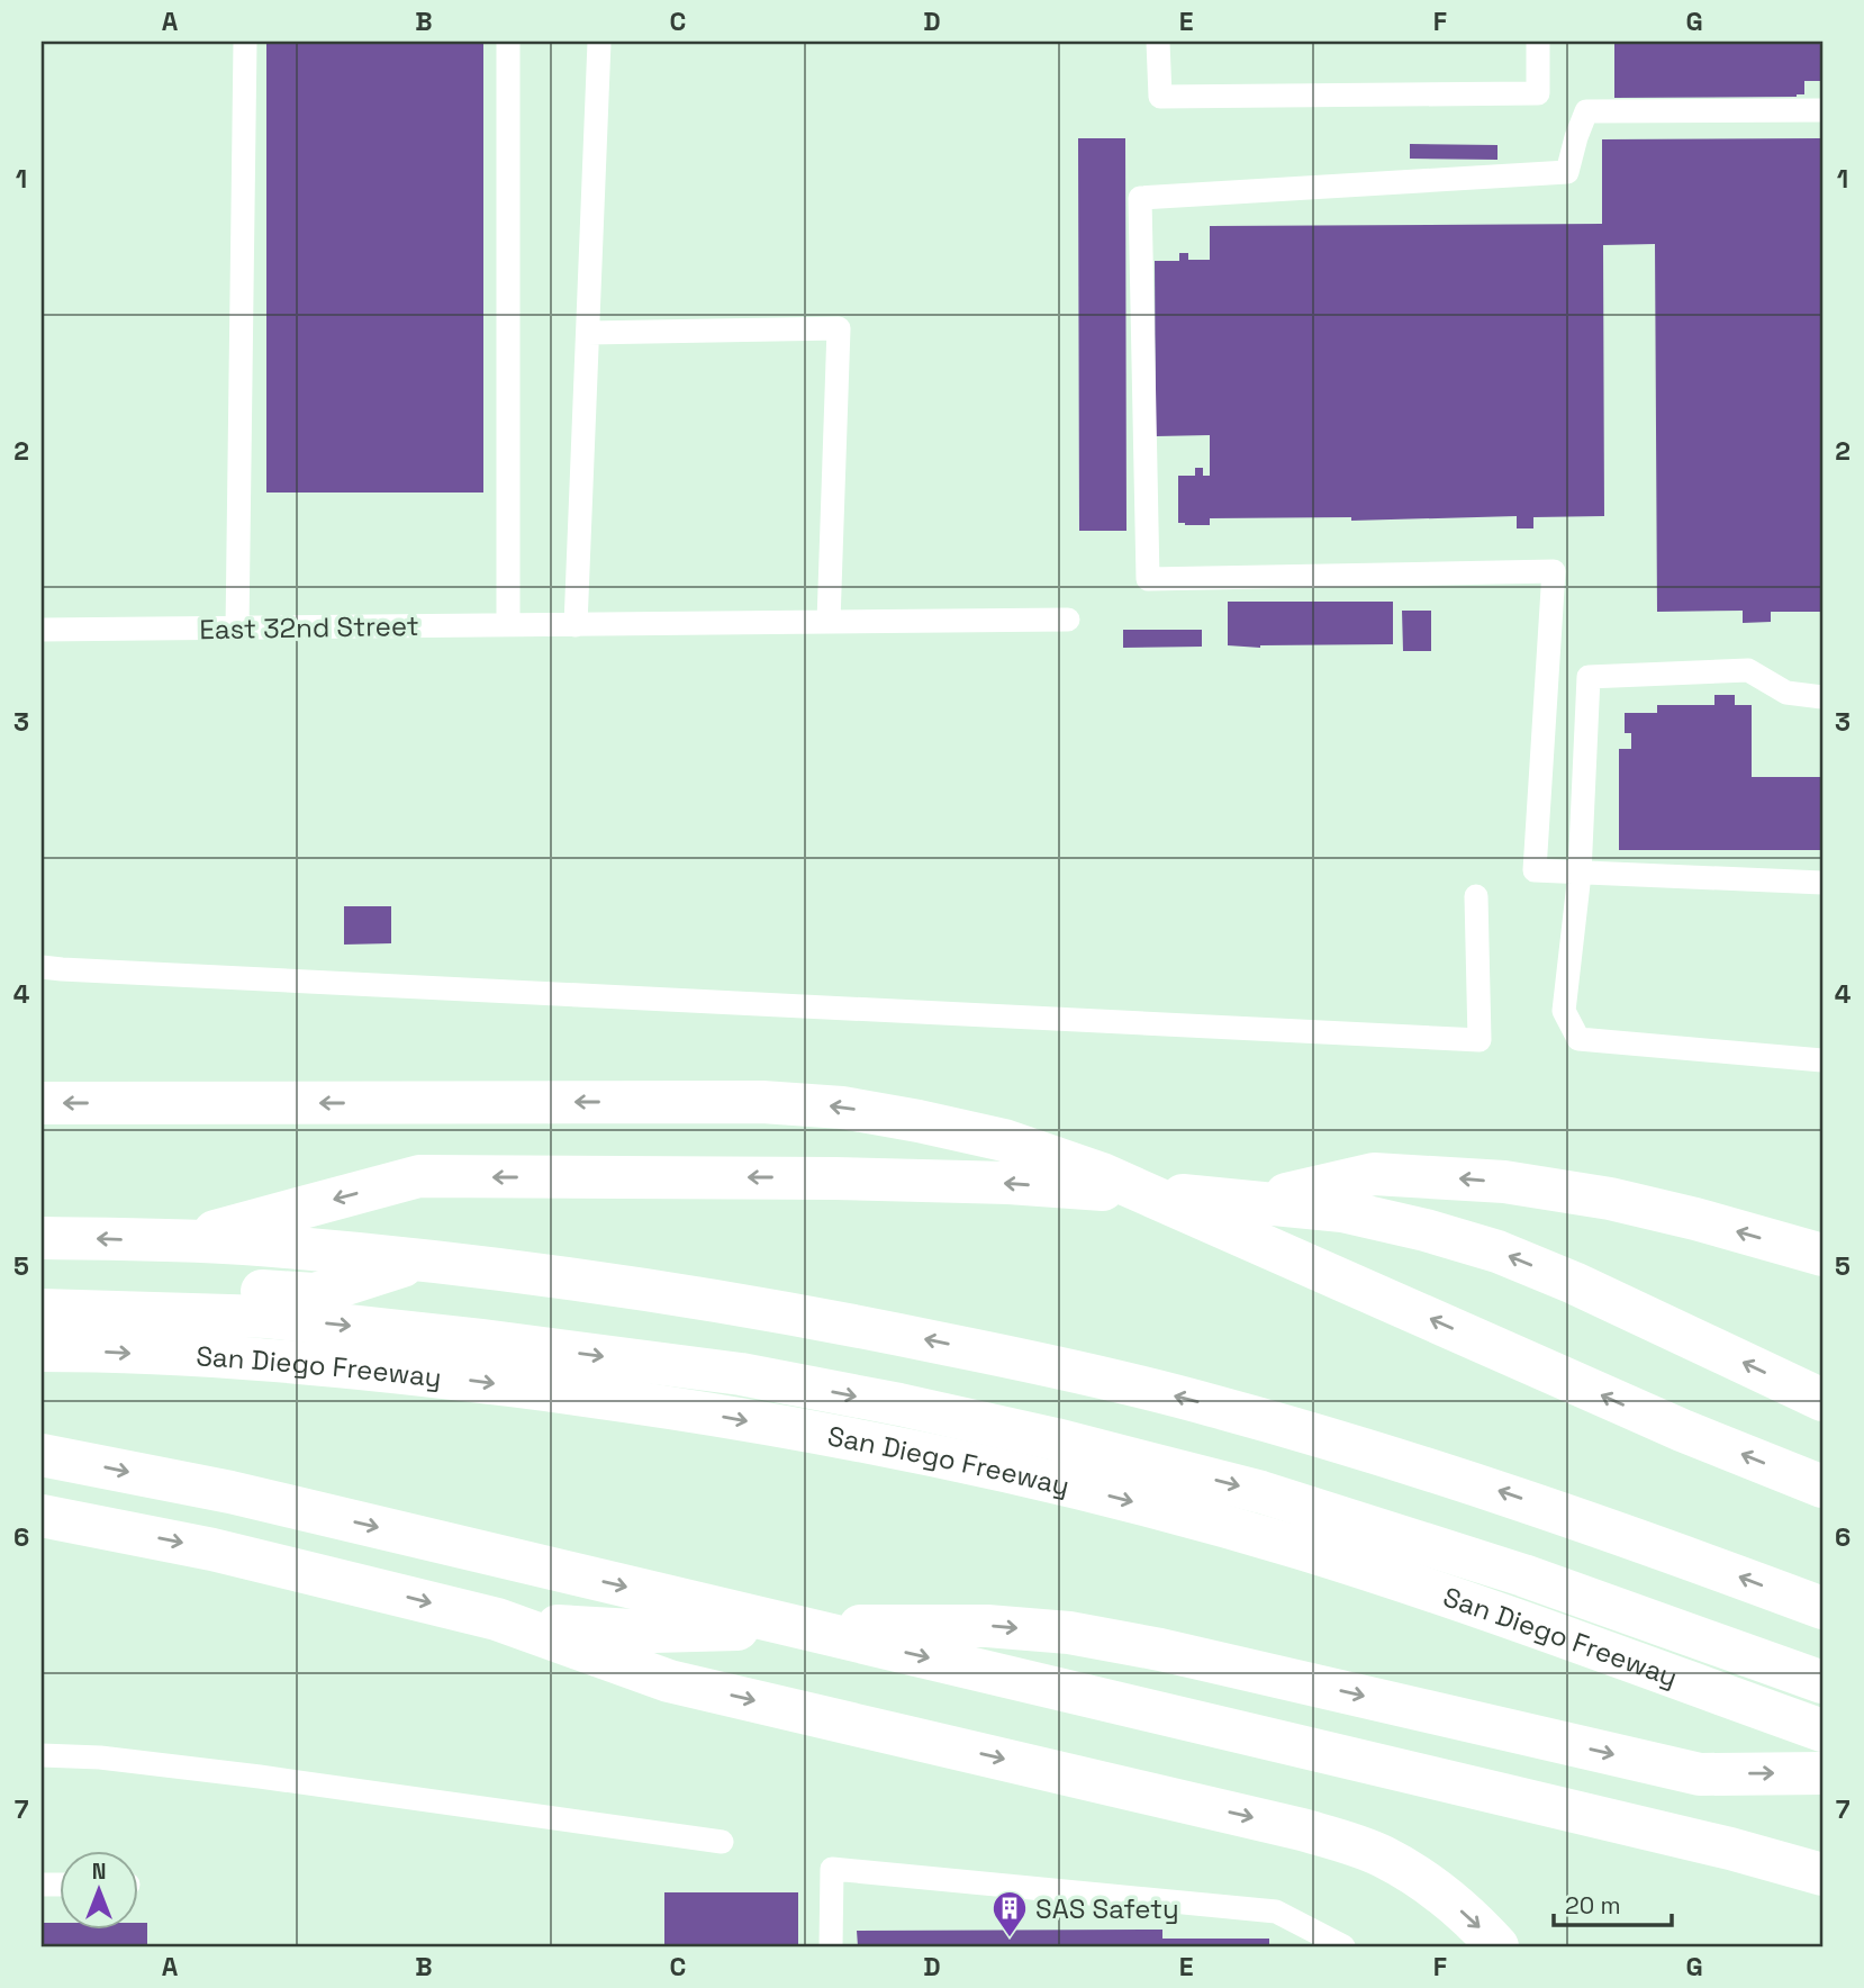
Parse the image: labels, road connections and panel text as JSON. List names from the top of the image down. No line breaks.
{"streets":{"highway":["San Diego Freeway"],"lane":["East 32nd Street"]},"places":{"building":["SAS Safety"]},"scale_bar":"20 m","north":"top","grid":{"columns":["A","B","C","D","E","F","G"],"rows":["1","2","3","4","5","6","7"]}}
